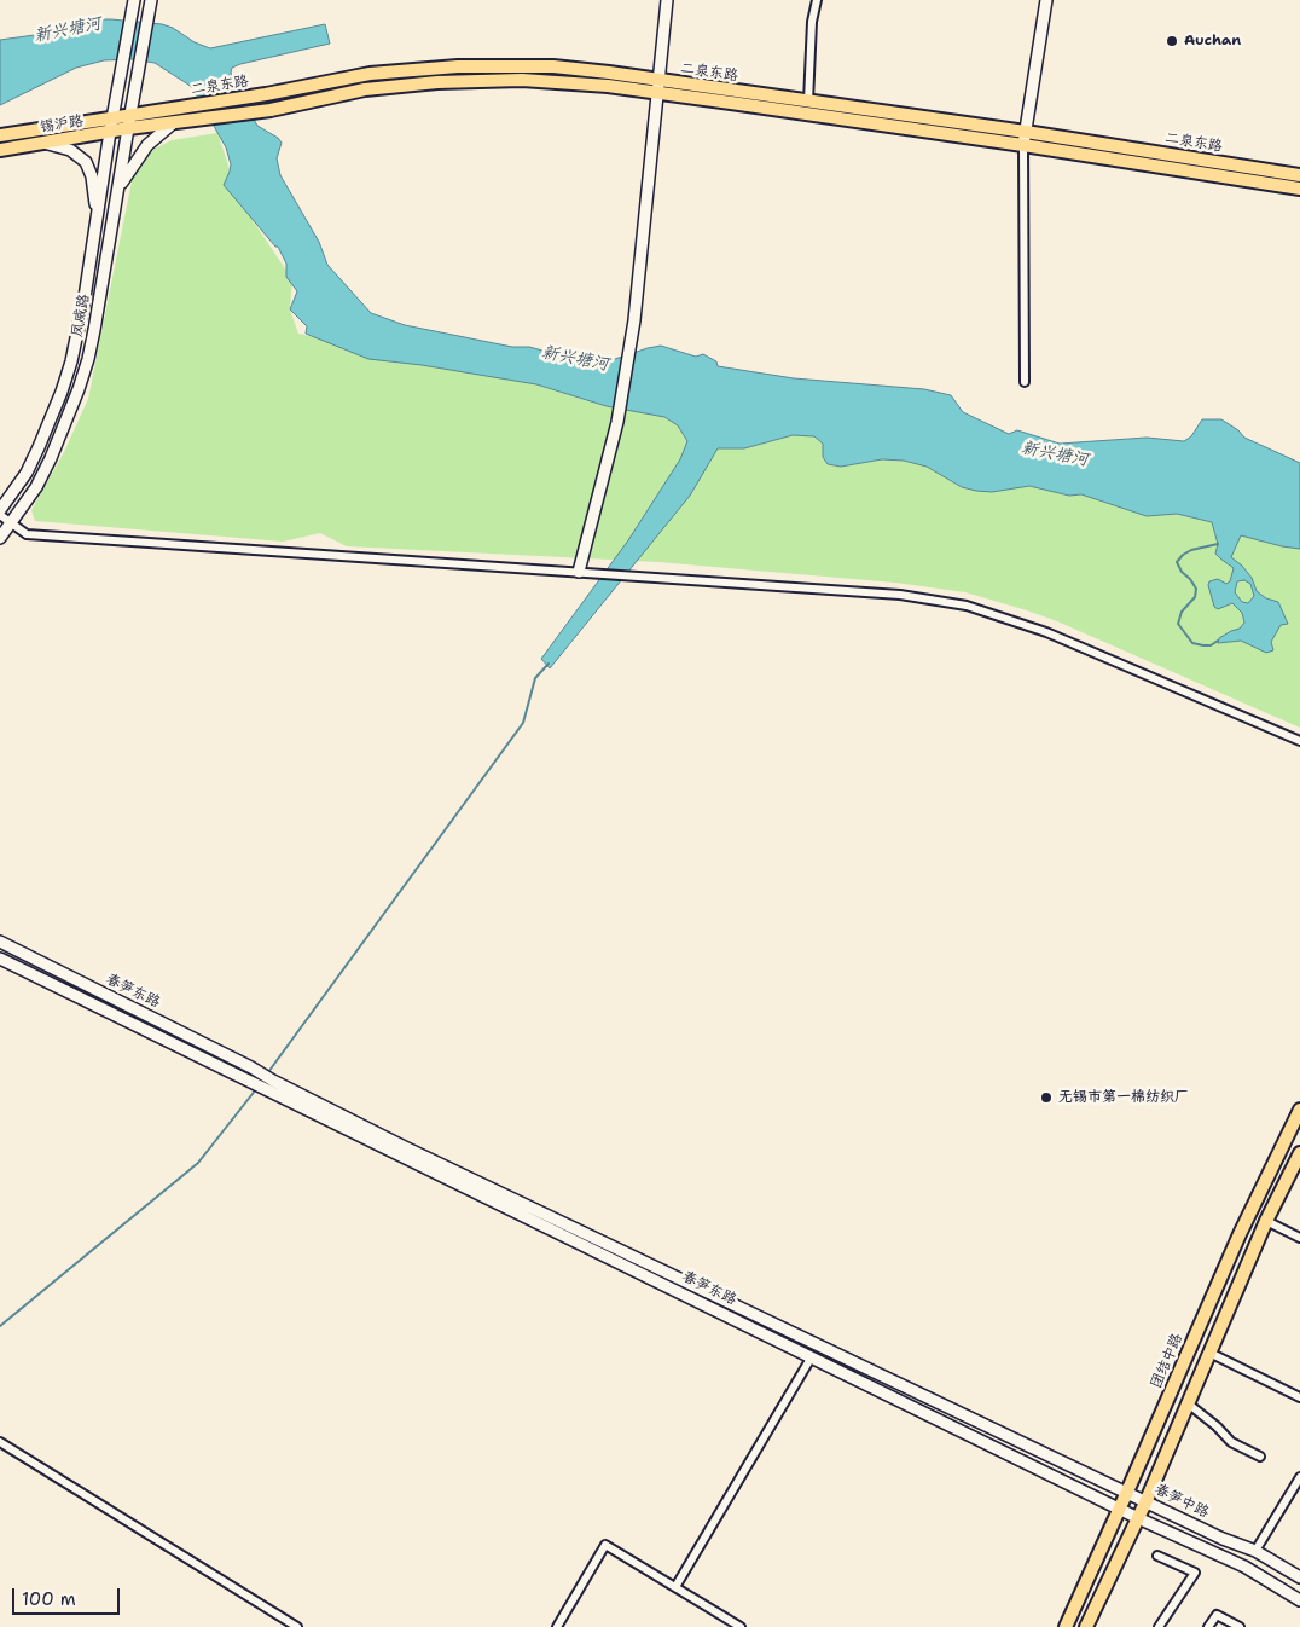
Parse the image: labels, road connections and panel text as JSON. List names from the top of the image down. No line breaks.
{"streets":{"main road":["二泉东路","锡沪路","凤威路","春笋东路","团结中路","春笋中路"]},"crossings":[["二泉东路","锡沪路"],["二泉东路","凤威路"],["锡沪路","凤威路"],["春笋东路","团结中路"],["春笋东路","春笋中路"],["团结中路","春笋中路"]],"water":["新兴塘河"],"places":["Auchan","无锡市第一棉纺织厂"],"scale_bar":"100 m"}
